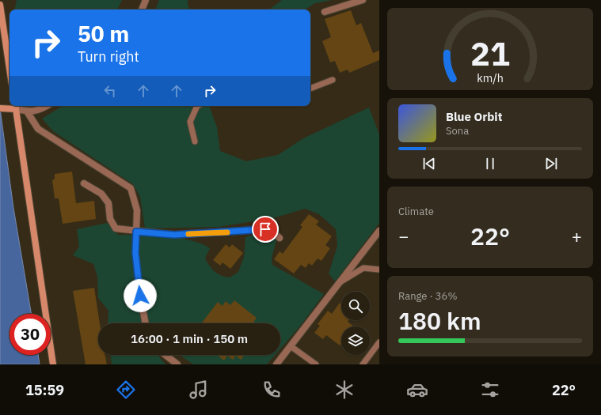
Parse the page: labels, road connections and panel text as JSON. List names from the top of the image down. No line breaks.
{"page":{"turn":["50 m","Turn right"],"song":["Blue Orbit","Sona"],"tile":["Climate",["Range · 36%","180 km"]],"heat":["−","22°","+"],"limit":"30","trip":"16:00 · 1 min · 150 m","tabs":["15:59","22°"],"gauge":["21","km/h"]}}
